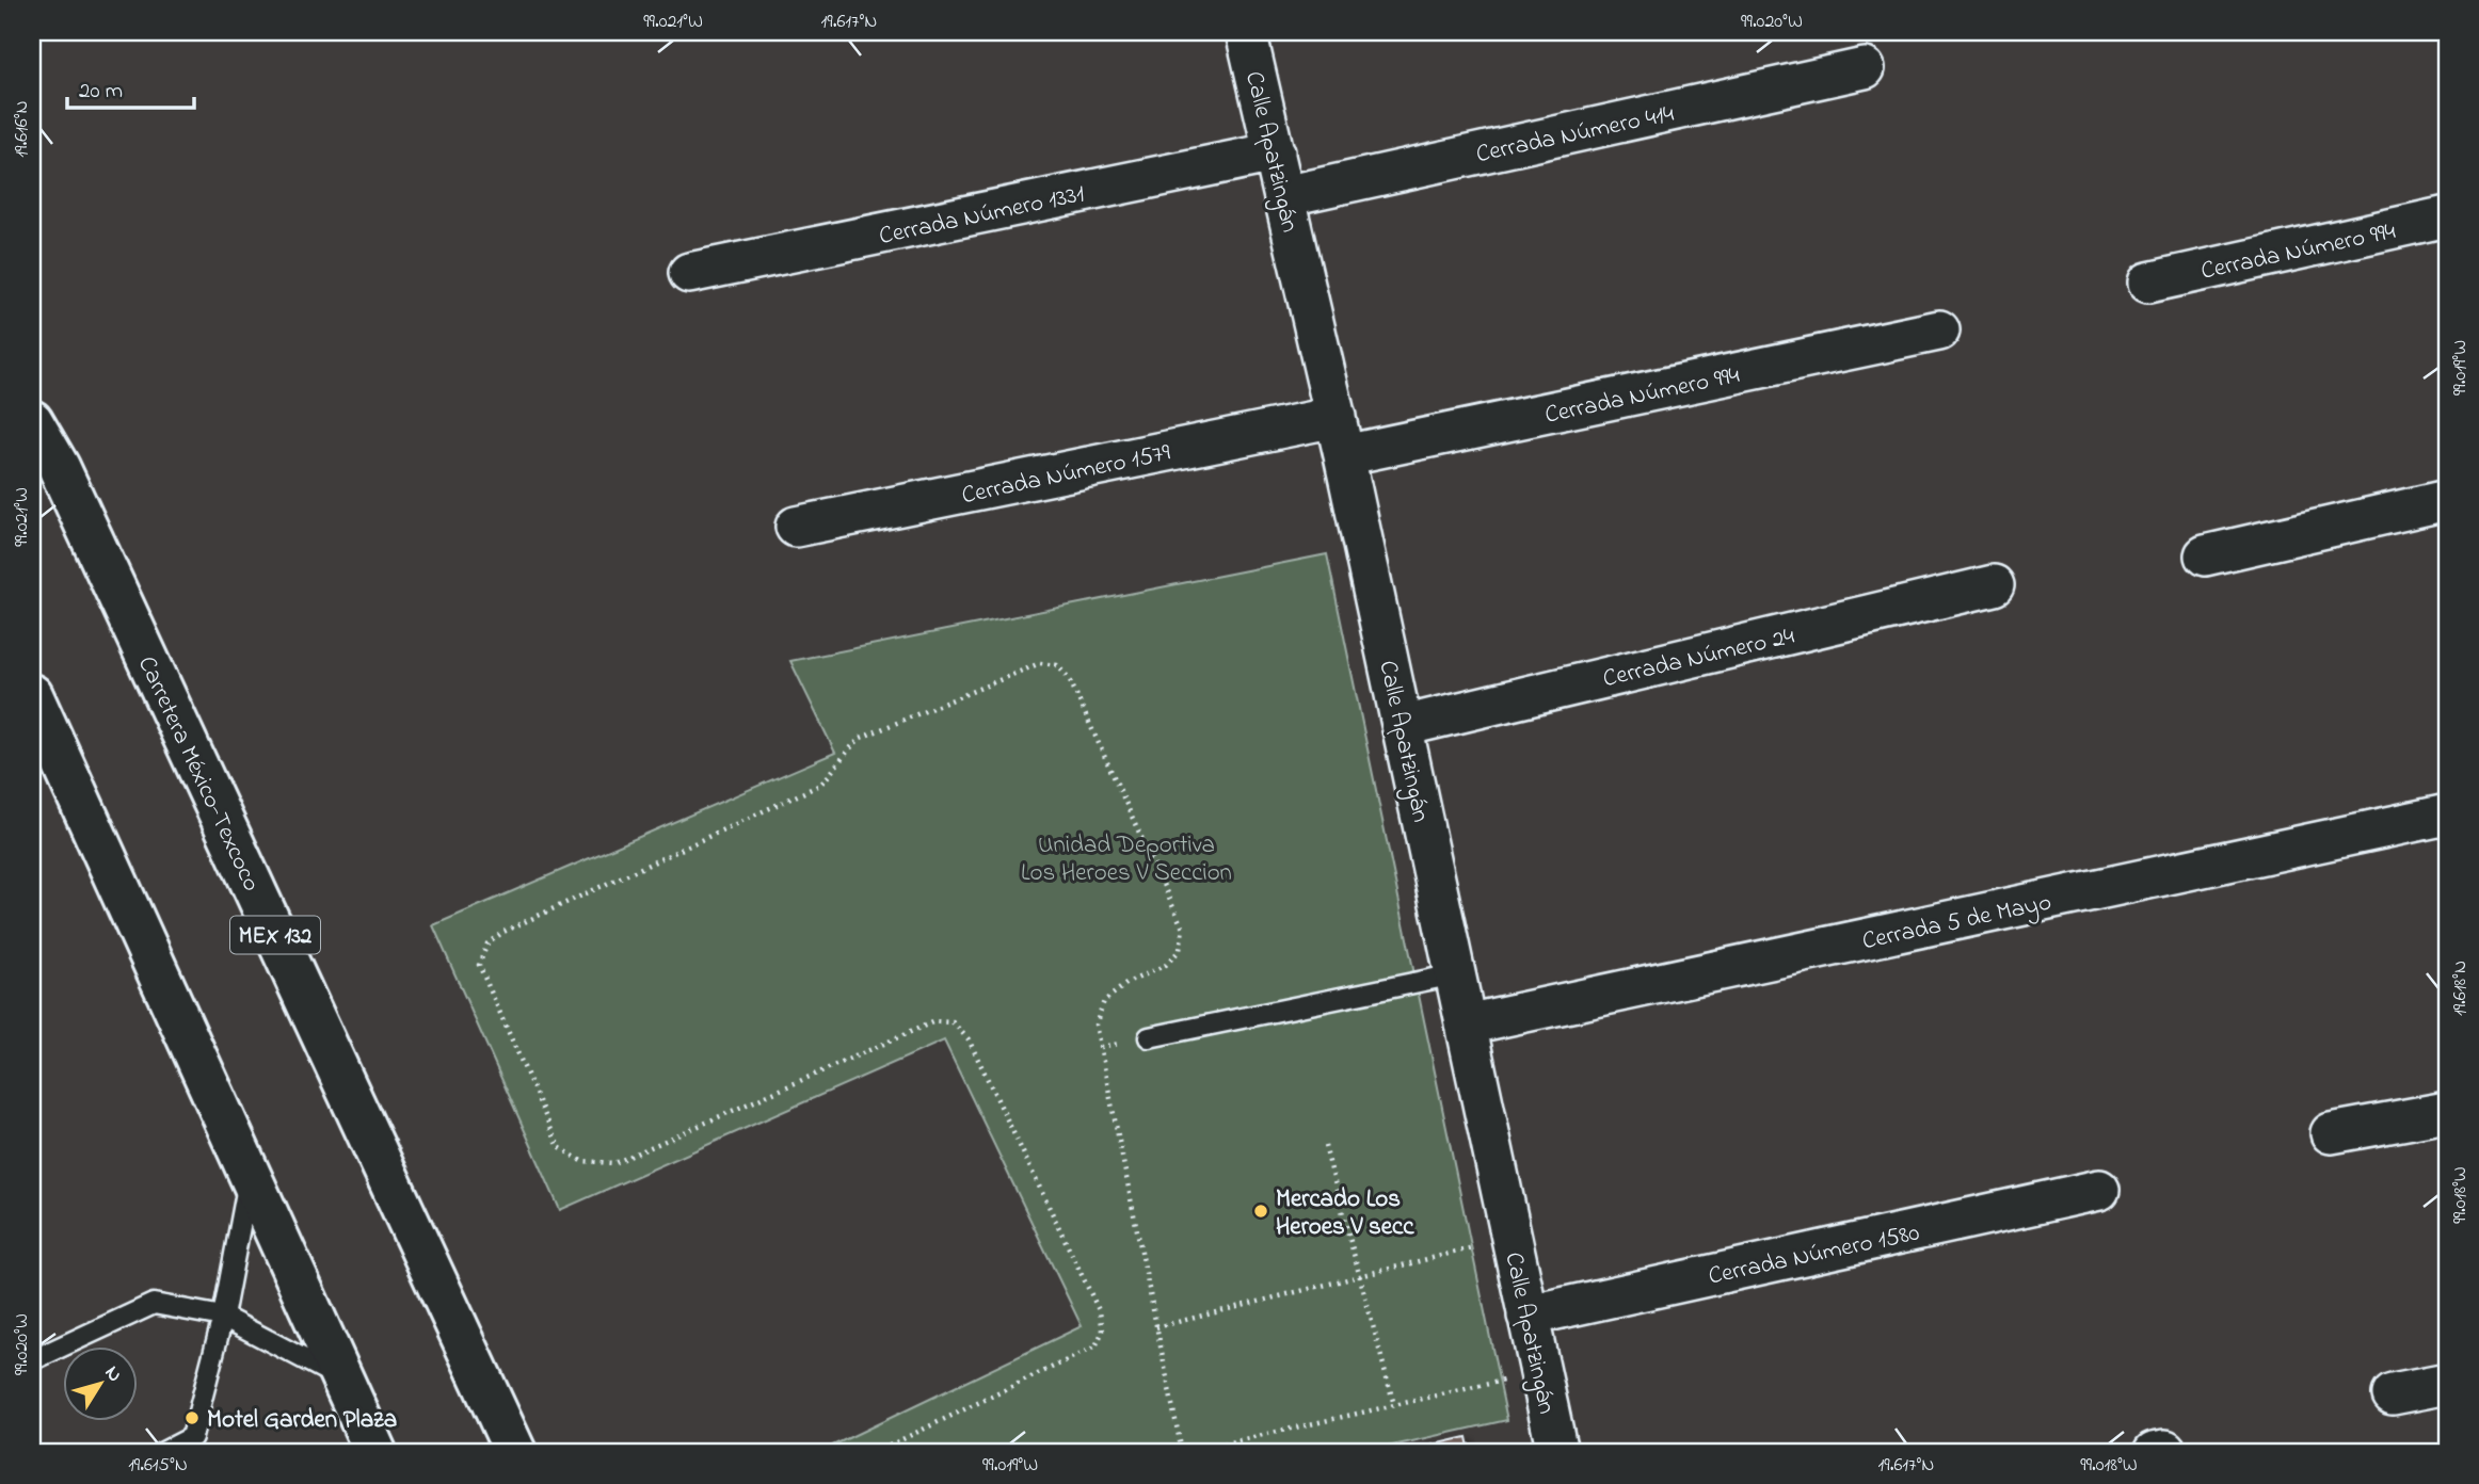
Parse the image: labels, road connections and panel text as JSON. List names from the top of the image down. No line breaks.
{"streets":{"highway":["Carretera México-Texcoco","MEX 132"],"street":["Cerrada Número 414","Calle Apatzingán","Cerrada Número 1331","Cerrada Número 994","Cerrada Número 1579","Cerrada Número 24","Cerrada 5 de Mayo","Cerrada Número 1580"]},"crossings":[["Cerrada Número 414","Calle Apatzingán"],["Calle Apatzingán","Cerrada Número 1331"],["Calle Apatzingán","Cerrada Número 994"],["Calle Apatzingán","Cerrada Número 1579"],["Calle Apatzingán","Cerrada Número 24"],["Calle Apatzingán","Cerrada 5 de Mayo"],["Calle Apatzingán","Cerrada Número 1580"]],"parks":["Unidad Deportiva Los Heroes V Seccion"],"places":["Mercado Los Heroes V secc","Motel Garden Plaza"],"scale_bar":"20 m","north":"top right","coordinates":["99.021°W","19.617°N","99.020°W","19.616°N","99.019°W","19.618°N","99.018°W","19.615°N"]}
